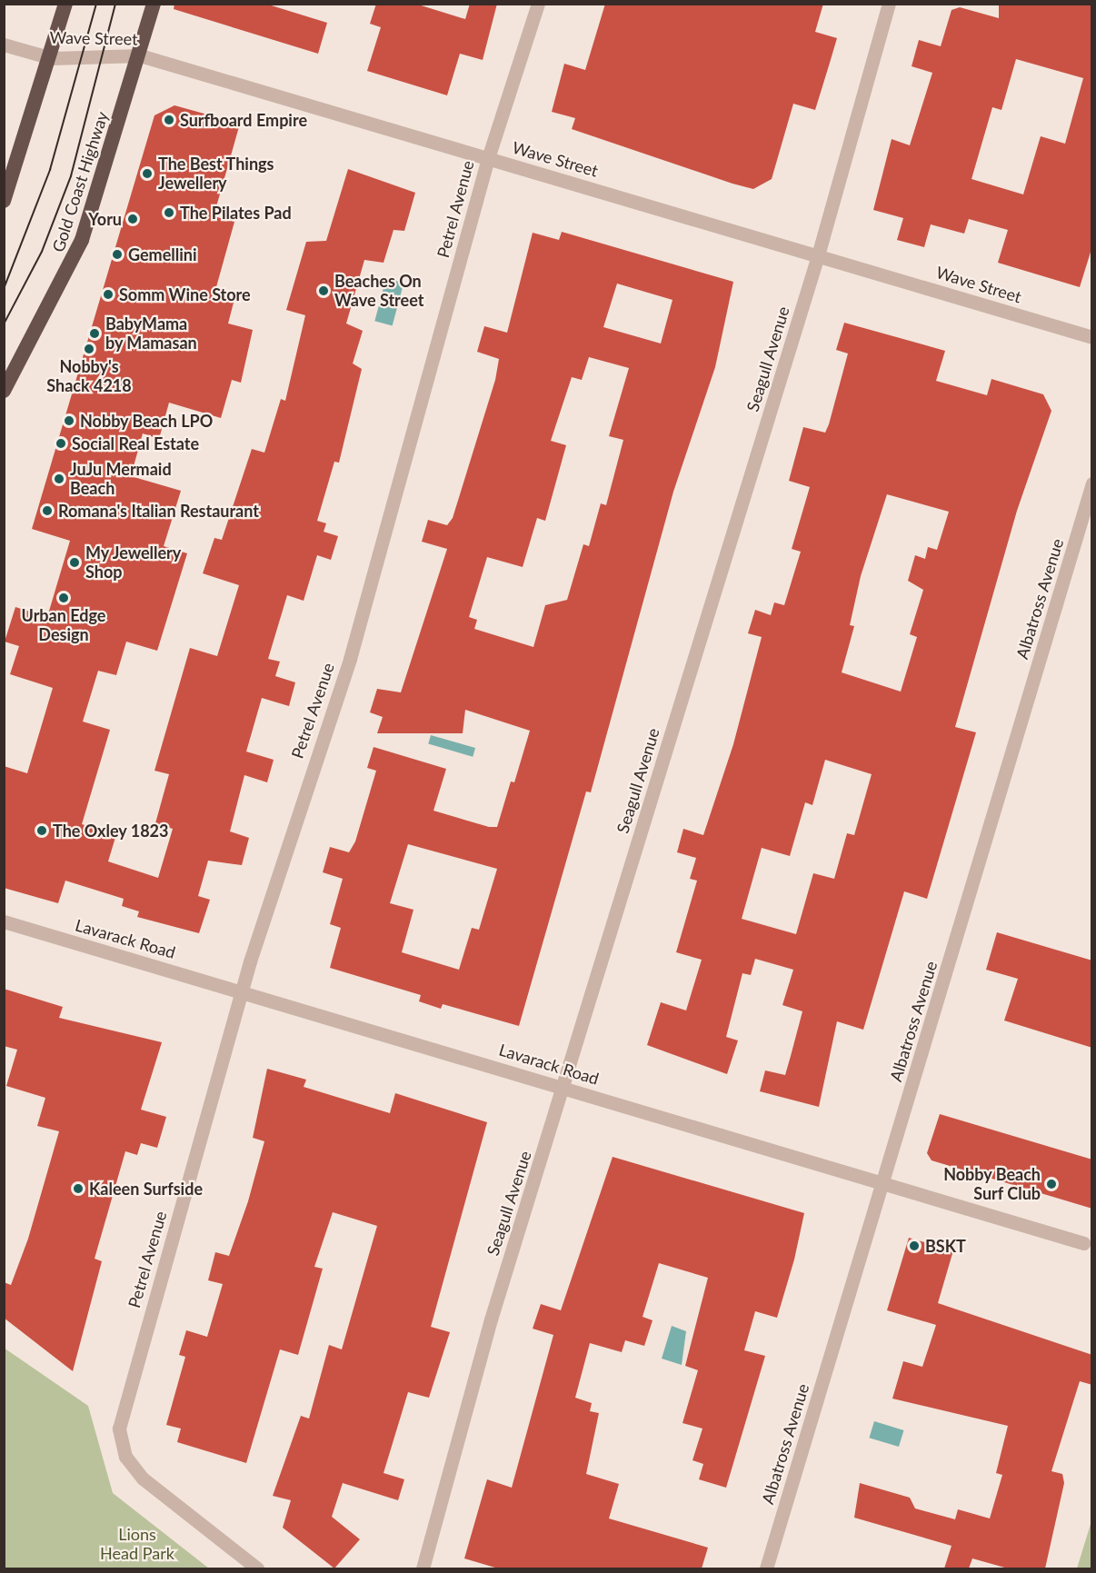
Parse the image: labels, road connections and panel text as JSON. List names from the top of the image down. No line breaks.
{"streets":{"highway":["Gold Coast Highway"],"street":["Wave Street","Petrel Avenue","Seagull Avenue","Albatross Avenue","Lavarack Road"]},"crossings":[["Wave Street","Gold Coast Highway"],["Wave Street","Petrel Avenue"],["Wave Street","Seagull Avenue"],["Petrel Avenue","Lavarack Road"],["Seagull Avenue","Lavarack Road"],["Albatross Avenue","Lavarack Road"]],"parks":["Lions Head Park"],"places":["Surfboard Empire","The Best Things Jewellery","The Pilates Pad","Yoru","Gemellini","Beaches On Wave Street","Somm Wine Store","BabyMama by Mamasan","Nobby's Shack 4218","Nobby Beach LPO","Social Real Estate","JuJu Mermaid Beach","Romana's Italian Restaurant","My Jewellery Shop","Urban Edge Design","The Oxley 1823","Nobby Beach Surf Club","Kaleen Surfside","BSKT"]}
